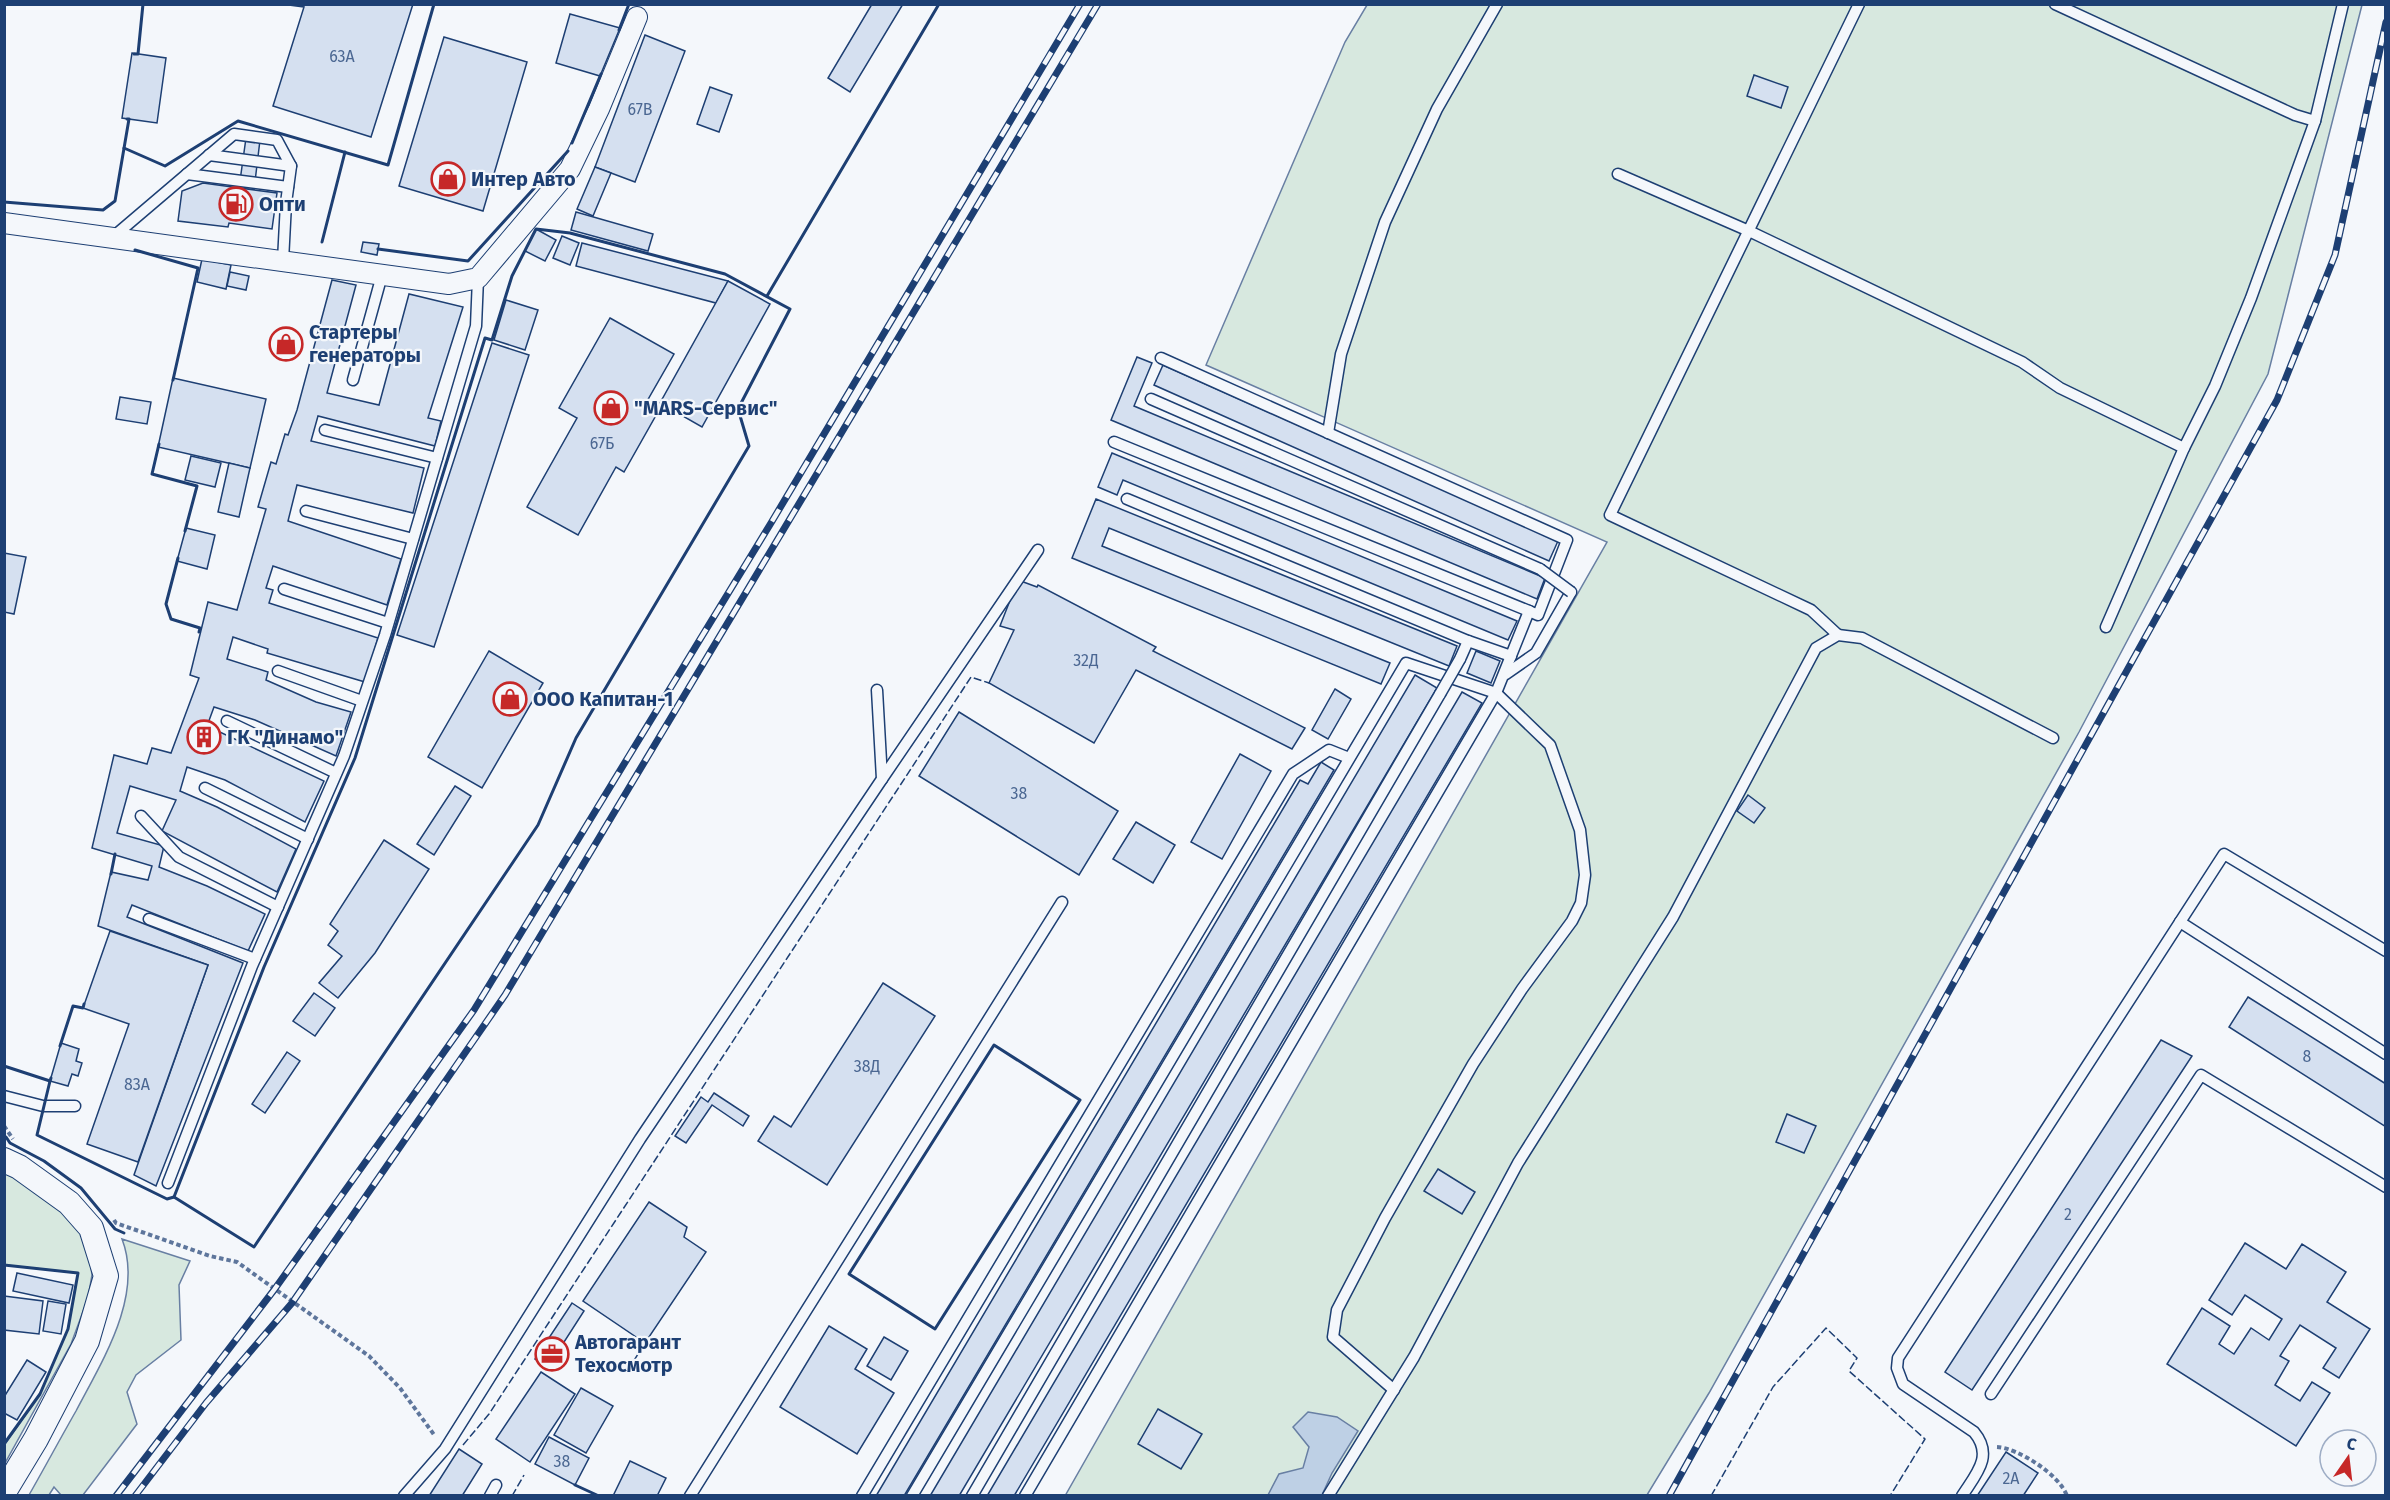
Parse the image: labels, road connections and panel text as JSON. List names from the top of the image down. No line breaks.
{"places":{"shop":["Интер Авто","Стартеры генераторы","\"MARS-Сервис\"","ООО Капитан-1"],"fuel station":["Опти"],"building":["ГК \"Динамо\""],"office":["Автогарант Техосмотр"]},"house_numbers":["63А","67В","67Б","32Д","38","8","38Д","83А","2","38","2А"],"north":"top"}
